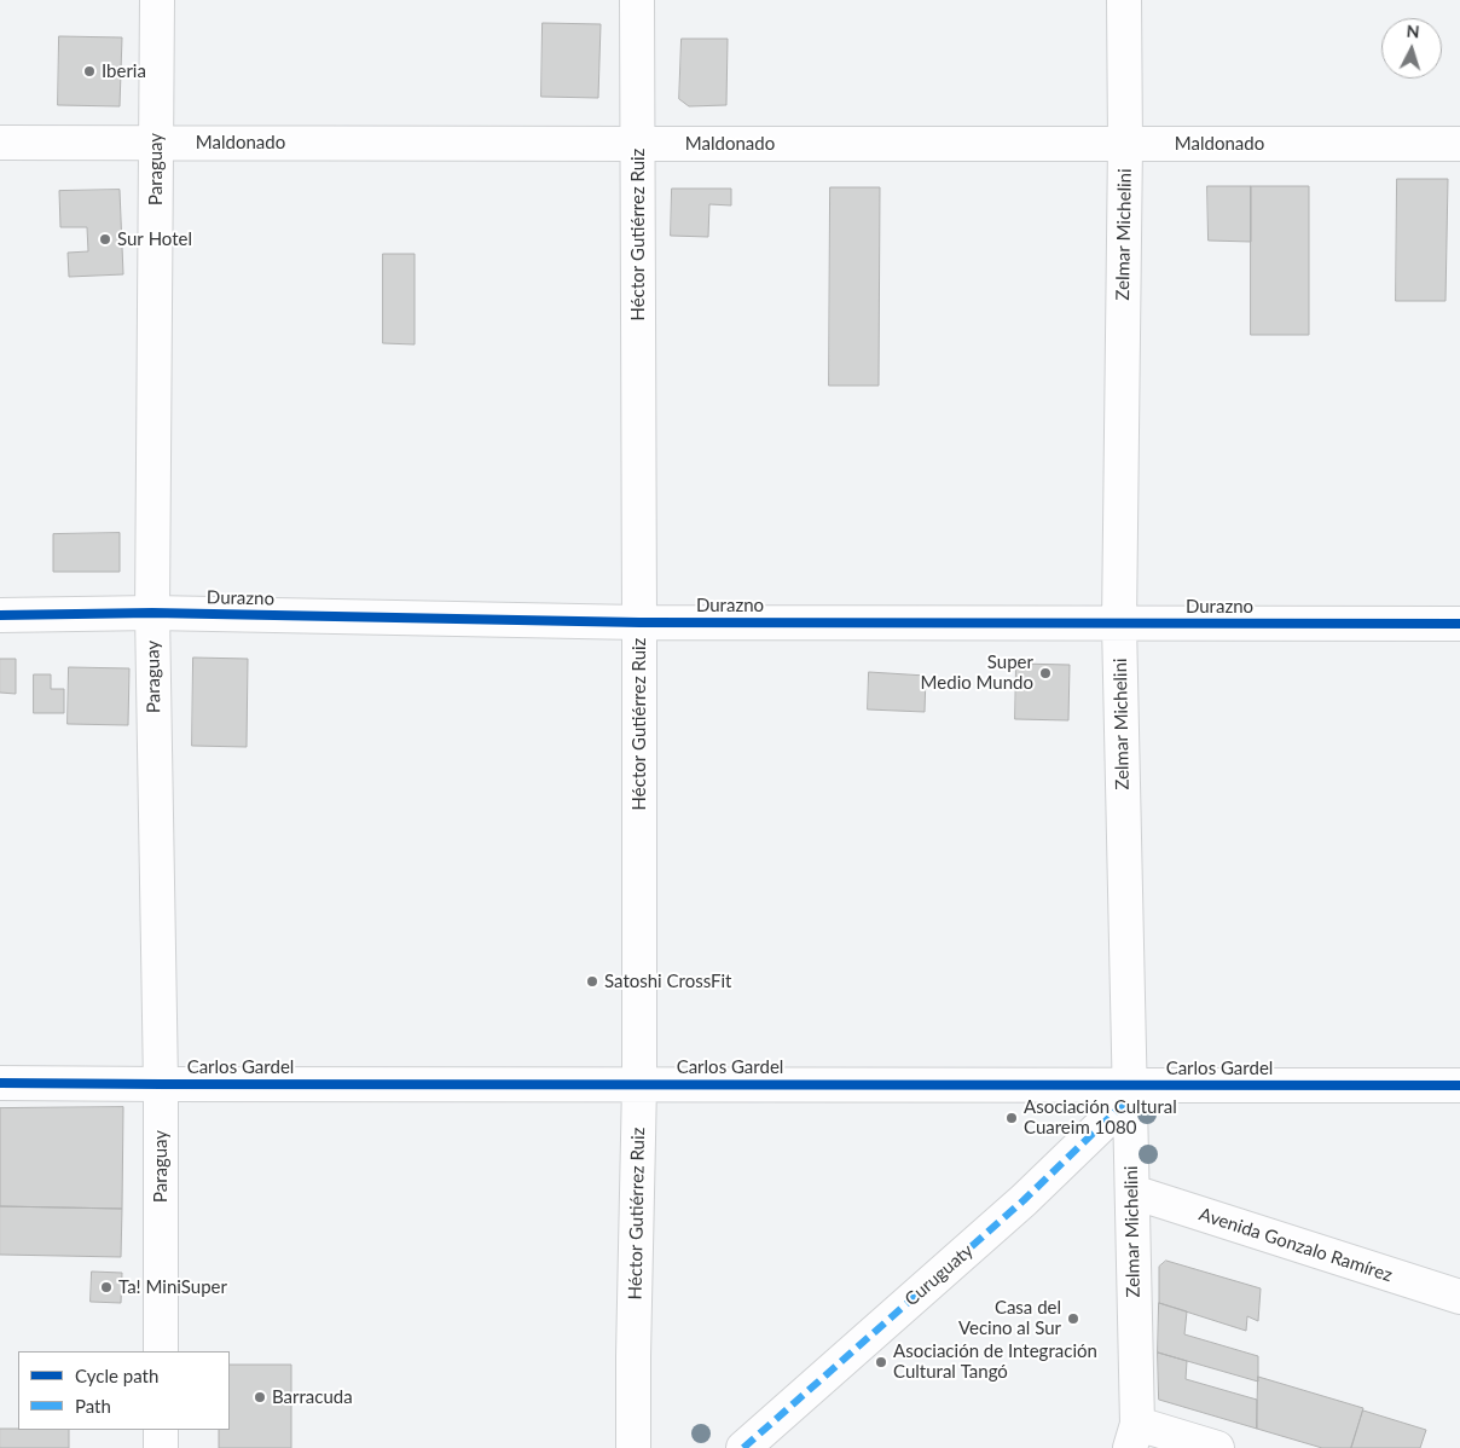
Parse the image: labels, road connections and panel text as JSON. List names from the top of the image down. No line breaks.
{"streets":{"street":["Maldonado","Paraguay","Héctor Gutiérrez Ruiz","Zelmar Michelini","Durazno","Carlos Gardel","Avenida Gonzalo Ramírez","Curuguaty"]},"crossings":[["Maldonado","Paraguay"],["Maldonado","Héctor Gutiérrez Ruiz"],["Maldonado","Zelmar Michelini"],["Paraguay","Durazno"],["Paraguay","Carlos Gardel"],["Héctor Gutiérrez Ruiz","Durazno"],["Héctor Gutiérrez Ruiz","Carlos Gardel"],["Zelmar Michelini","Durazno"],["Zelmar Michelini","Carlos Gardel"],["Zelmar Michelini","Avenida Gonzalo Ramírez"],["Zelmar Michelini","Curuguaty"],["Carlos Gardel","Curuguaty"]],"places":["Iberia","Sur Hotel","Super Medio Mundo","Satoshi CrossFit","Asociación Cultural Cuareim 1080","Ta! MiniSuper","Casa del Vecino al Sur","Asociación de Integración Cultural Tangó","Barracuda"],"legend":["Cycle path","Path"],"north":"top"}
